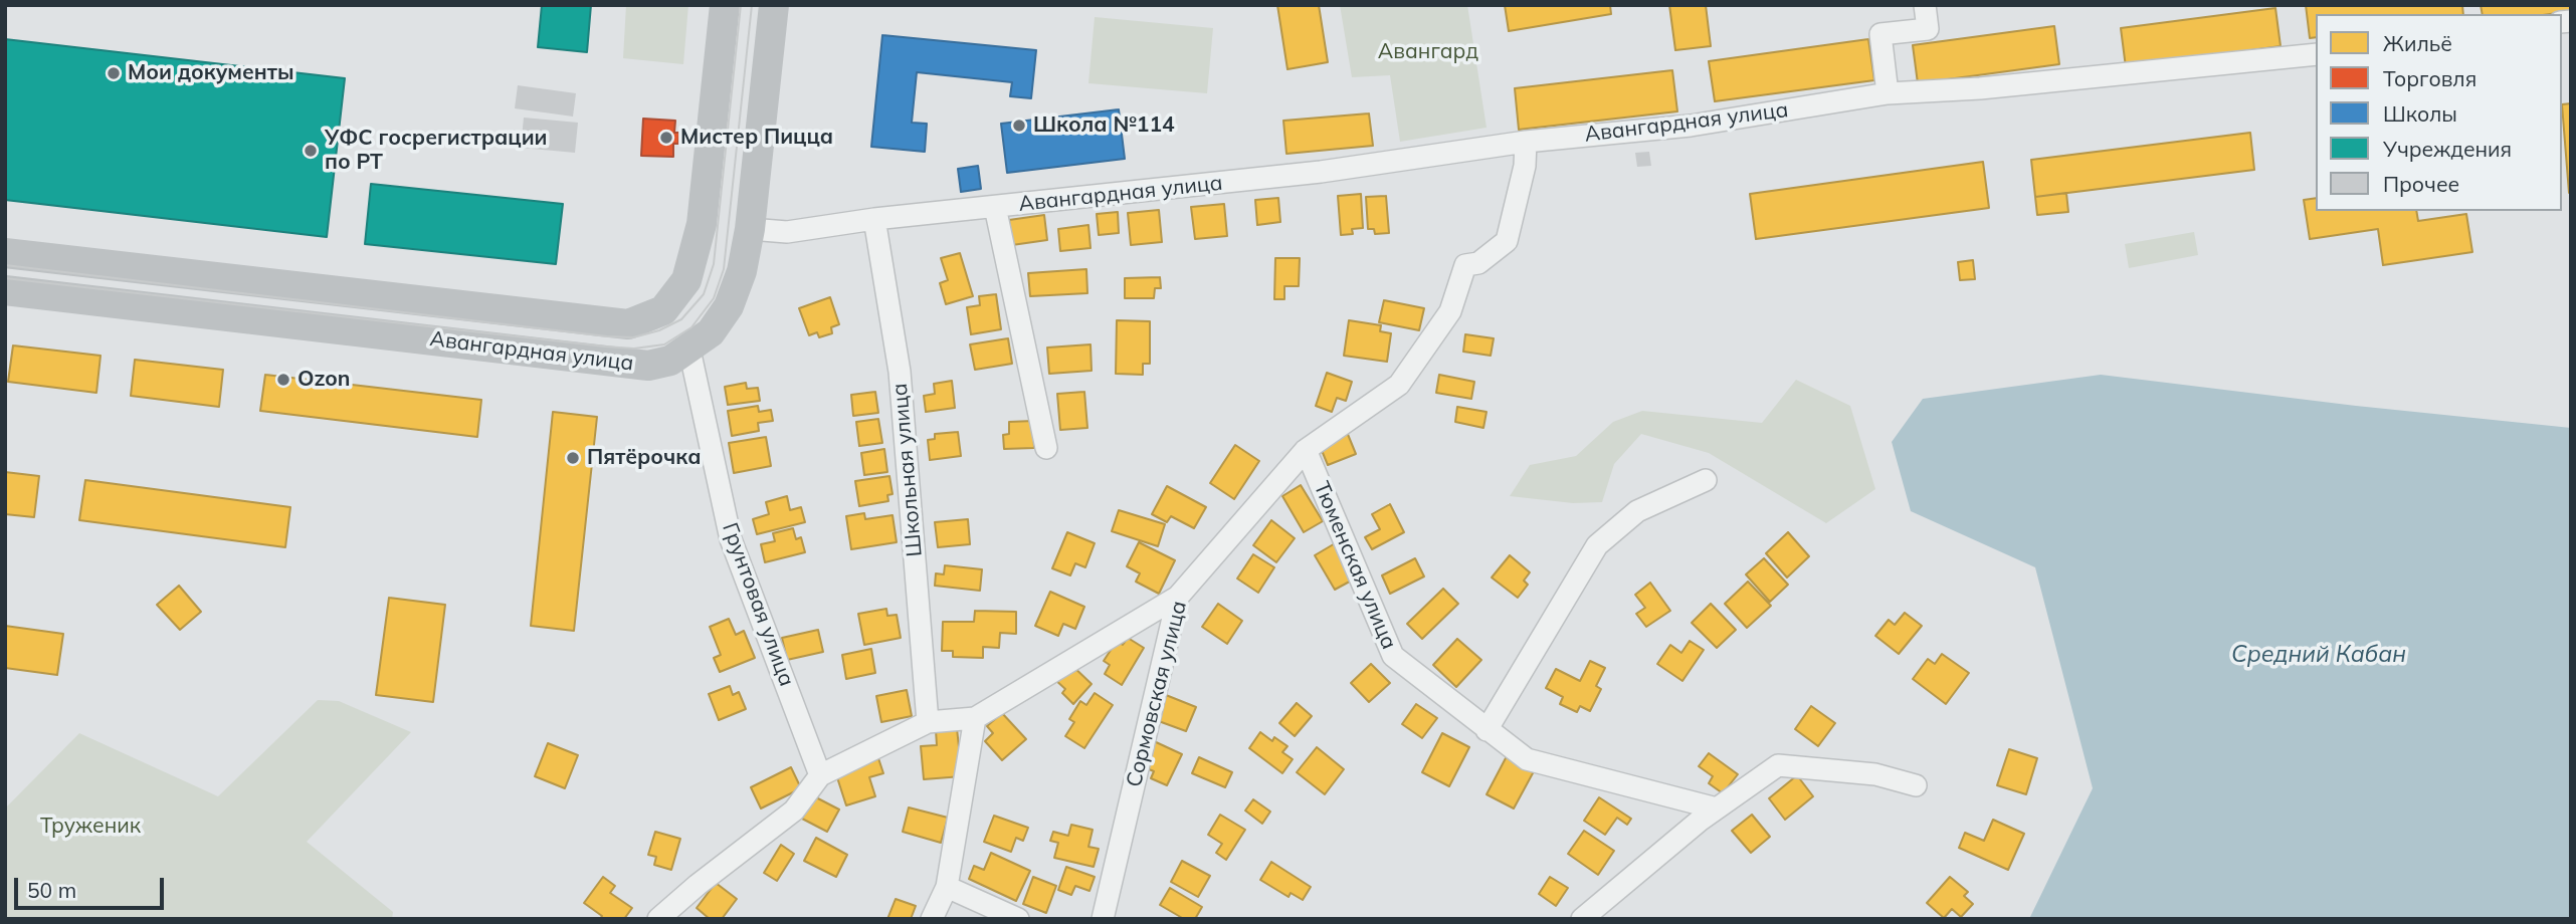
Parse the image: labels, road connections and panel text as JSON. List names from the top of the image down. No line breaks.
{"streets":{"main road":["Авангардная улица"],"street":["Школьная улица","Тюменская улица","Грунтовая улица","Сормовская улица"]},"crossings":[["Авангардная улица","Школьная улица"],["Авангардная улица","Грунтовая улица"],["Авангардная улица","Сормовская улица"],["Тюменская улица","Сормовская улица"]],"water":["Средний Кабан"],"parks":["Авангард","Труженик"],"places":["Мои документы","Школа №114","Мистер Пицца","УФС госрегистрации по РТ","Ozon","Пятёрочка"],"legend":["Жильё","Торговля","Школы","Учреждения","Прочее"],"scale_bar":"50 m"}
